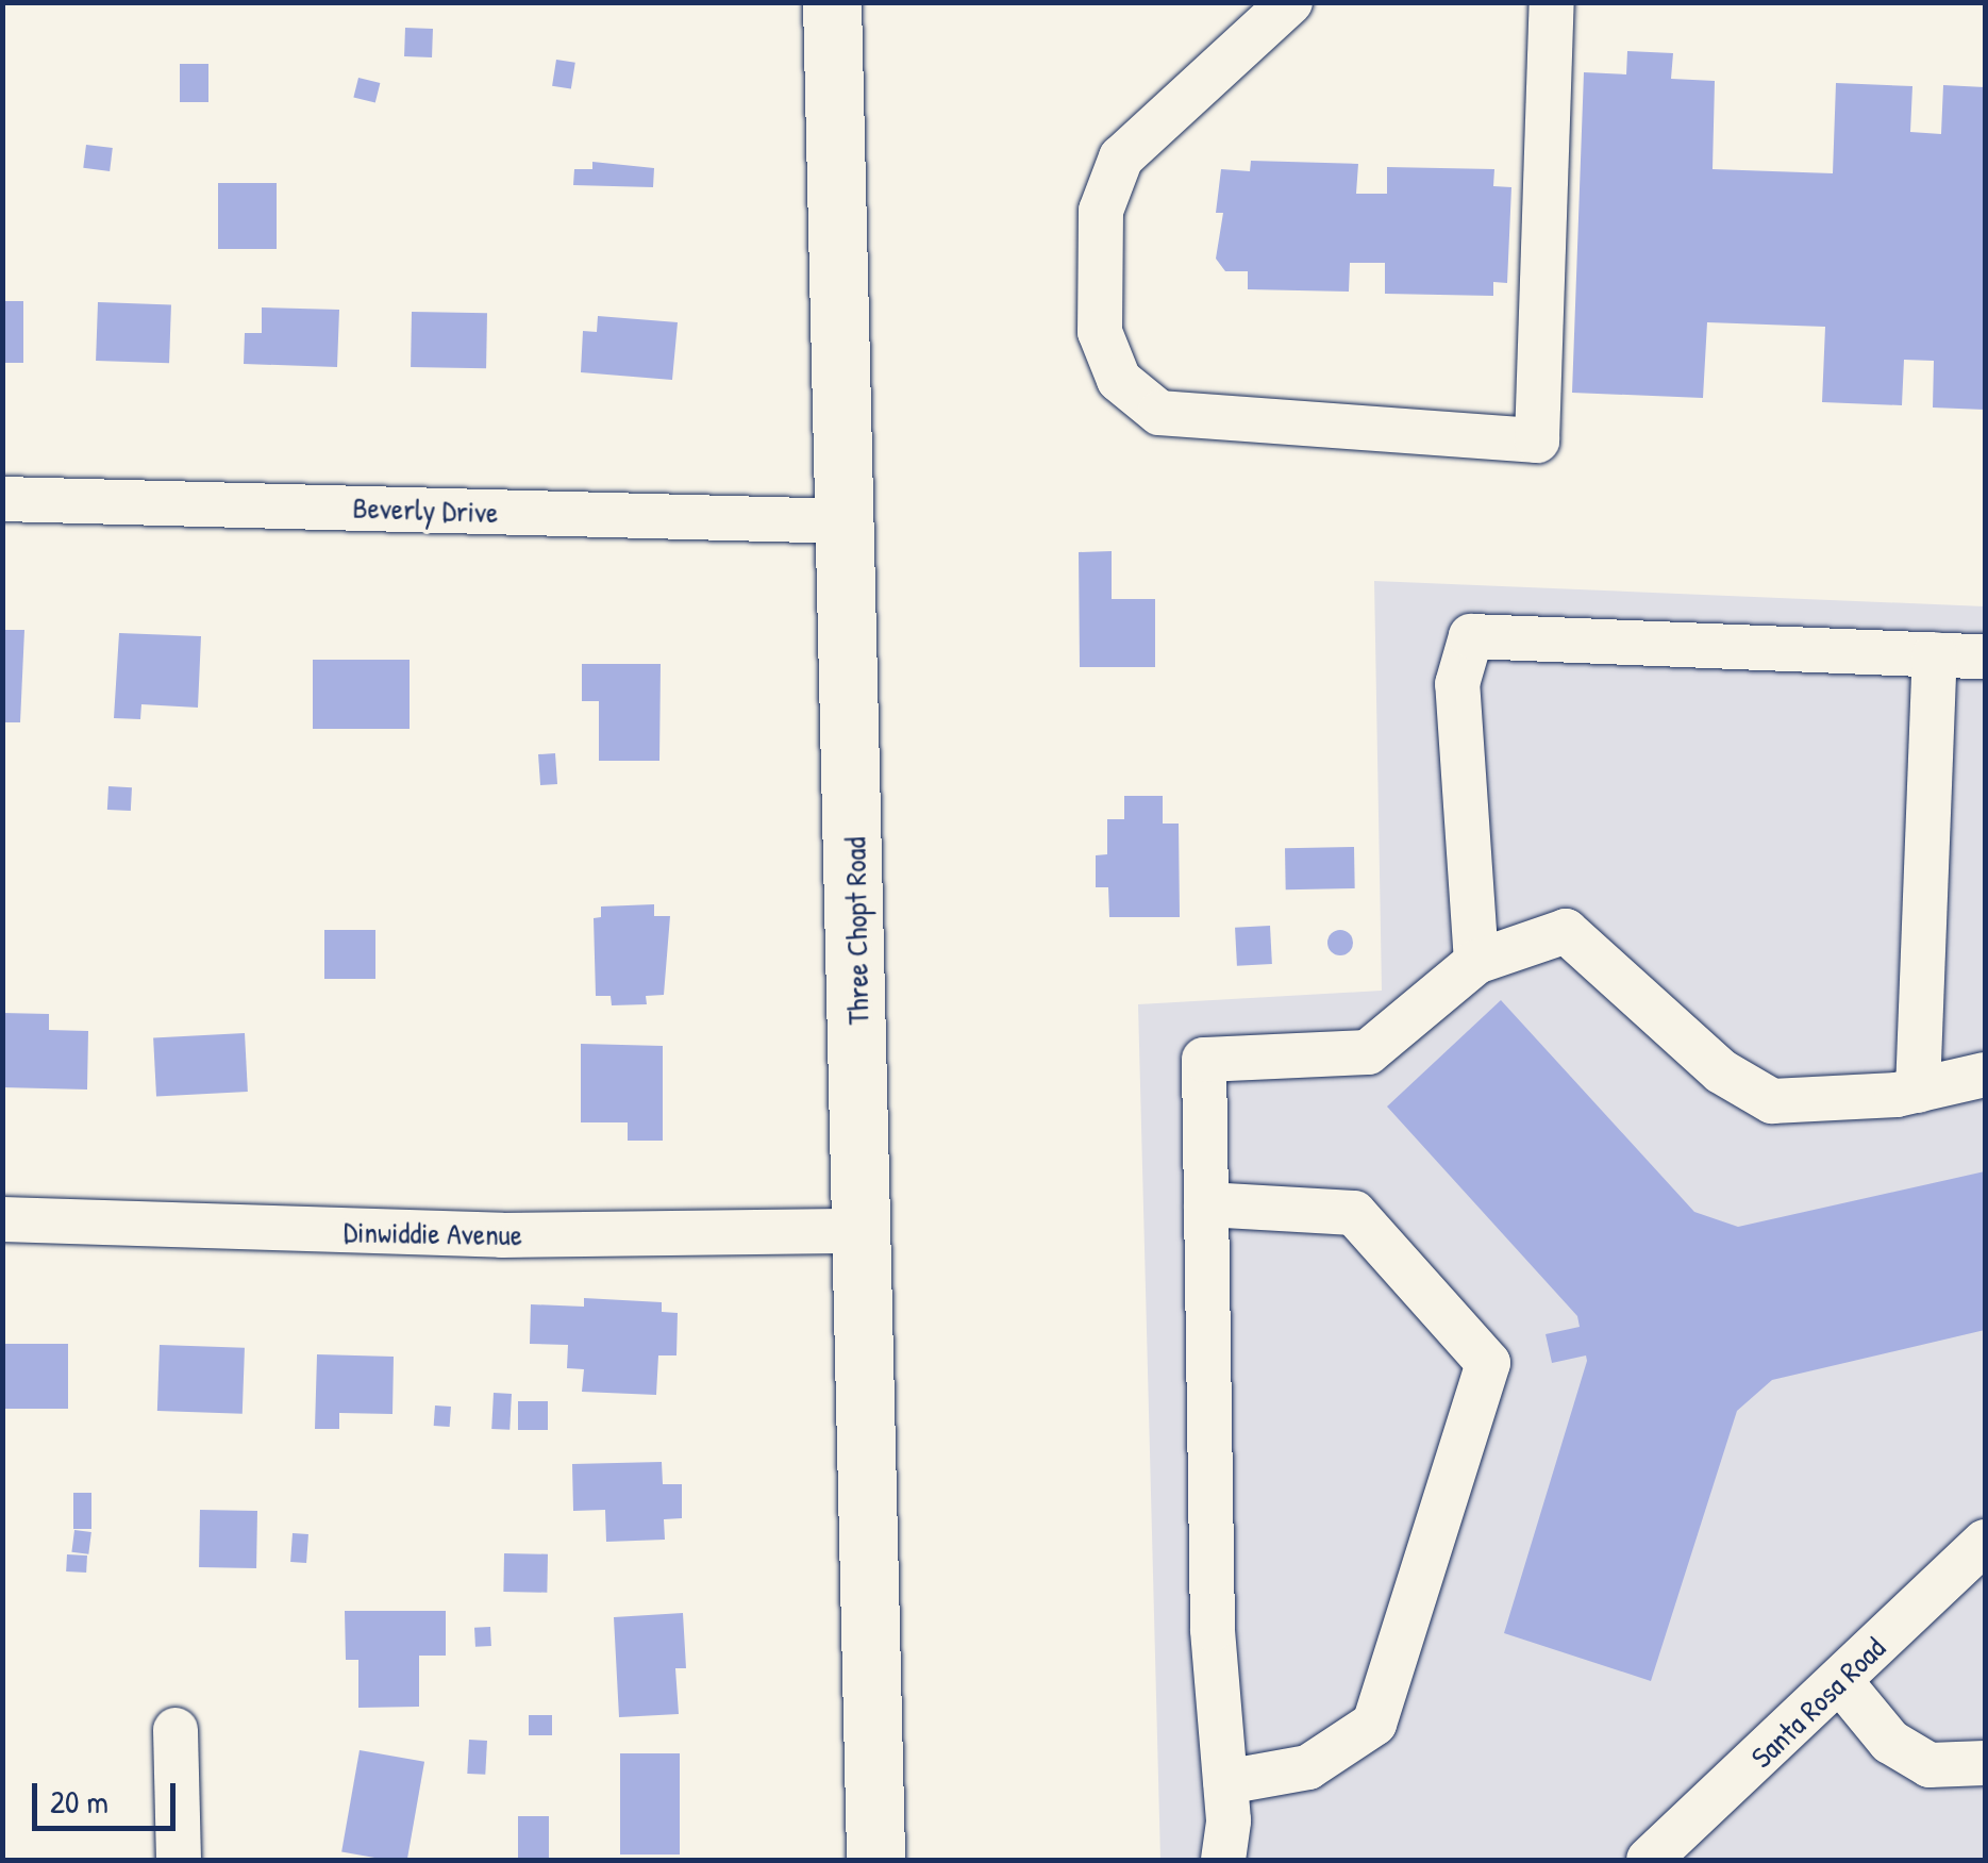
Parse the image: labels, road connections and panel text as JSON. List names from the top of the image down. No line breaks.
{"streets":{"main road":["Three Chopt Road"],"street":["Beverly Drive","Dinwiddie Avenue","Santa Rosa Road"]},"crossings":[["Beverly Drive","Three Chopt Road"],["Three Chopt Road","Dinwiddie Avenue"]],"scale_bar":"20 m"}
